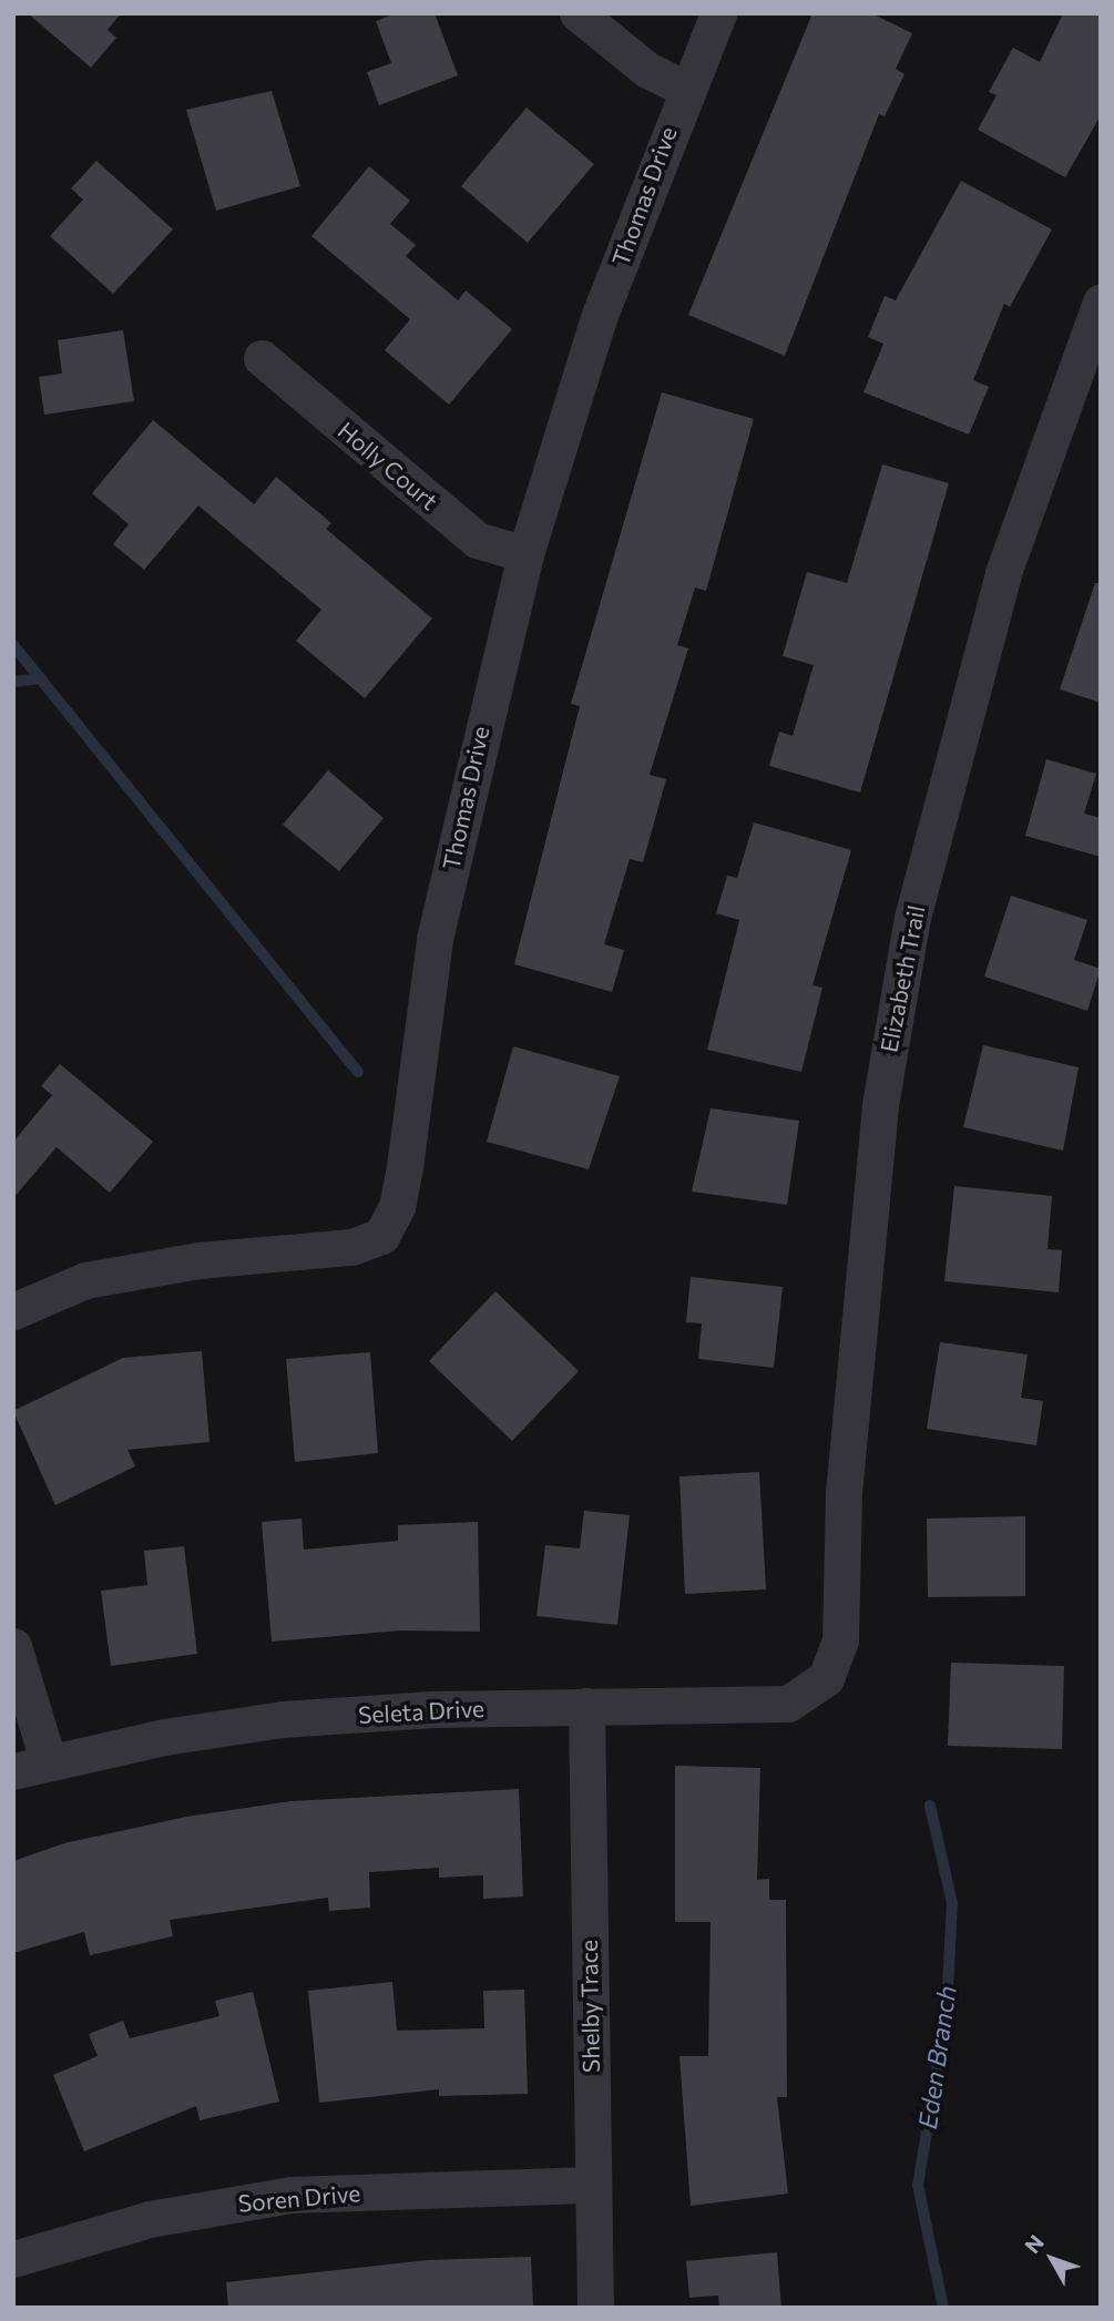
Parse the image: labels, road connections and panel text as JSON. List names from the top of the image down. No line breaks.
{"streets":{"street":["Thomas Drive","Holly Court","Elizabeth Trail","Seleta Drive","Shelby Trace","Soren Drive"]},"crossings":[["Thomas Drive","Holly Court"],["Elizabeth Trail","Seleta Drive"],["Seleta Drive","Shelby Trace"],["Shelby Trace","Soren Drive"]],"water":["Eden Branch"],"north":"top left"}
